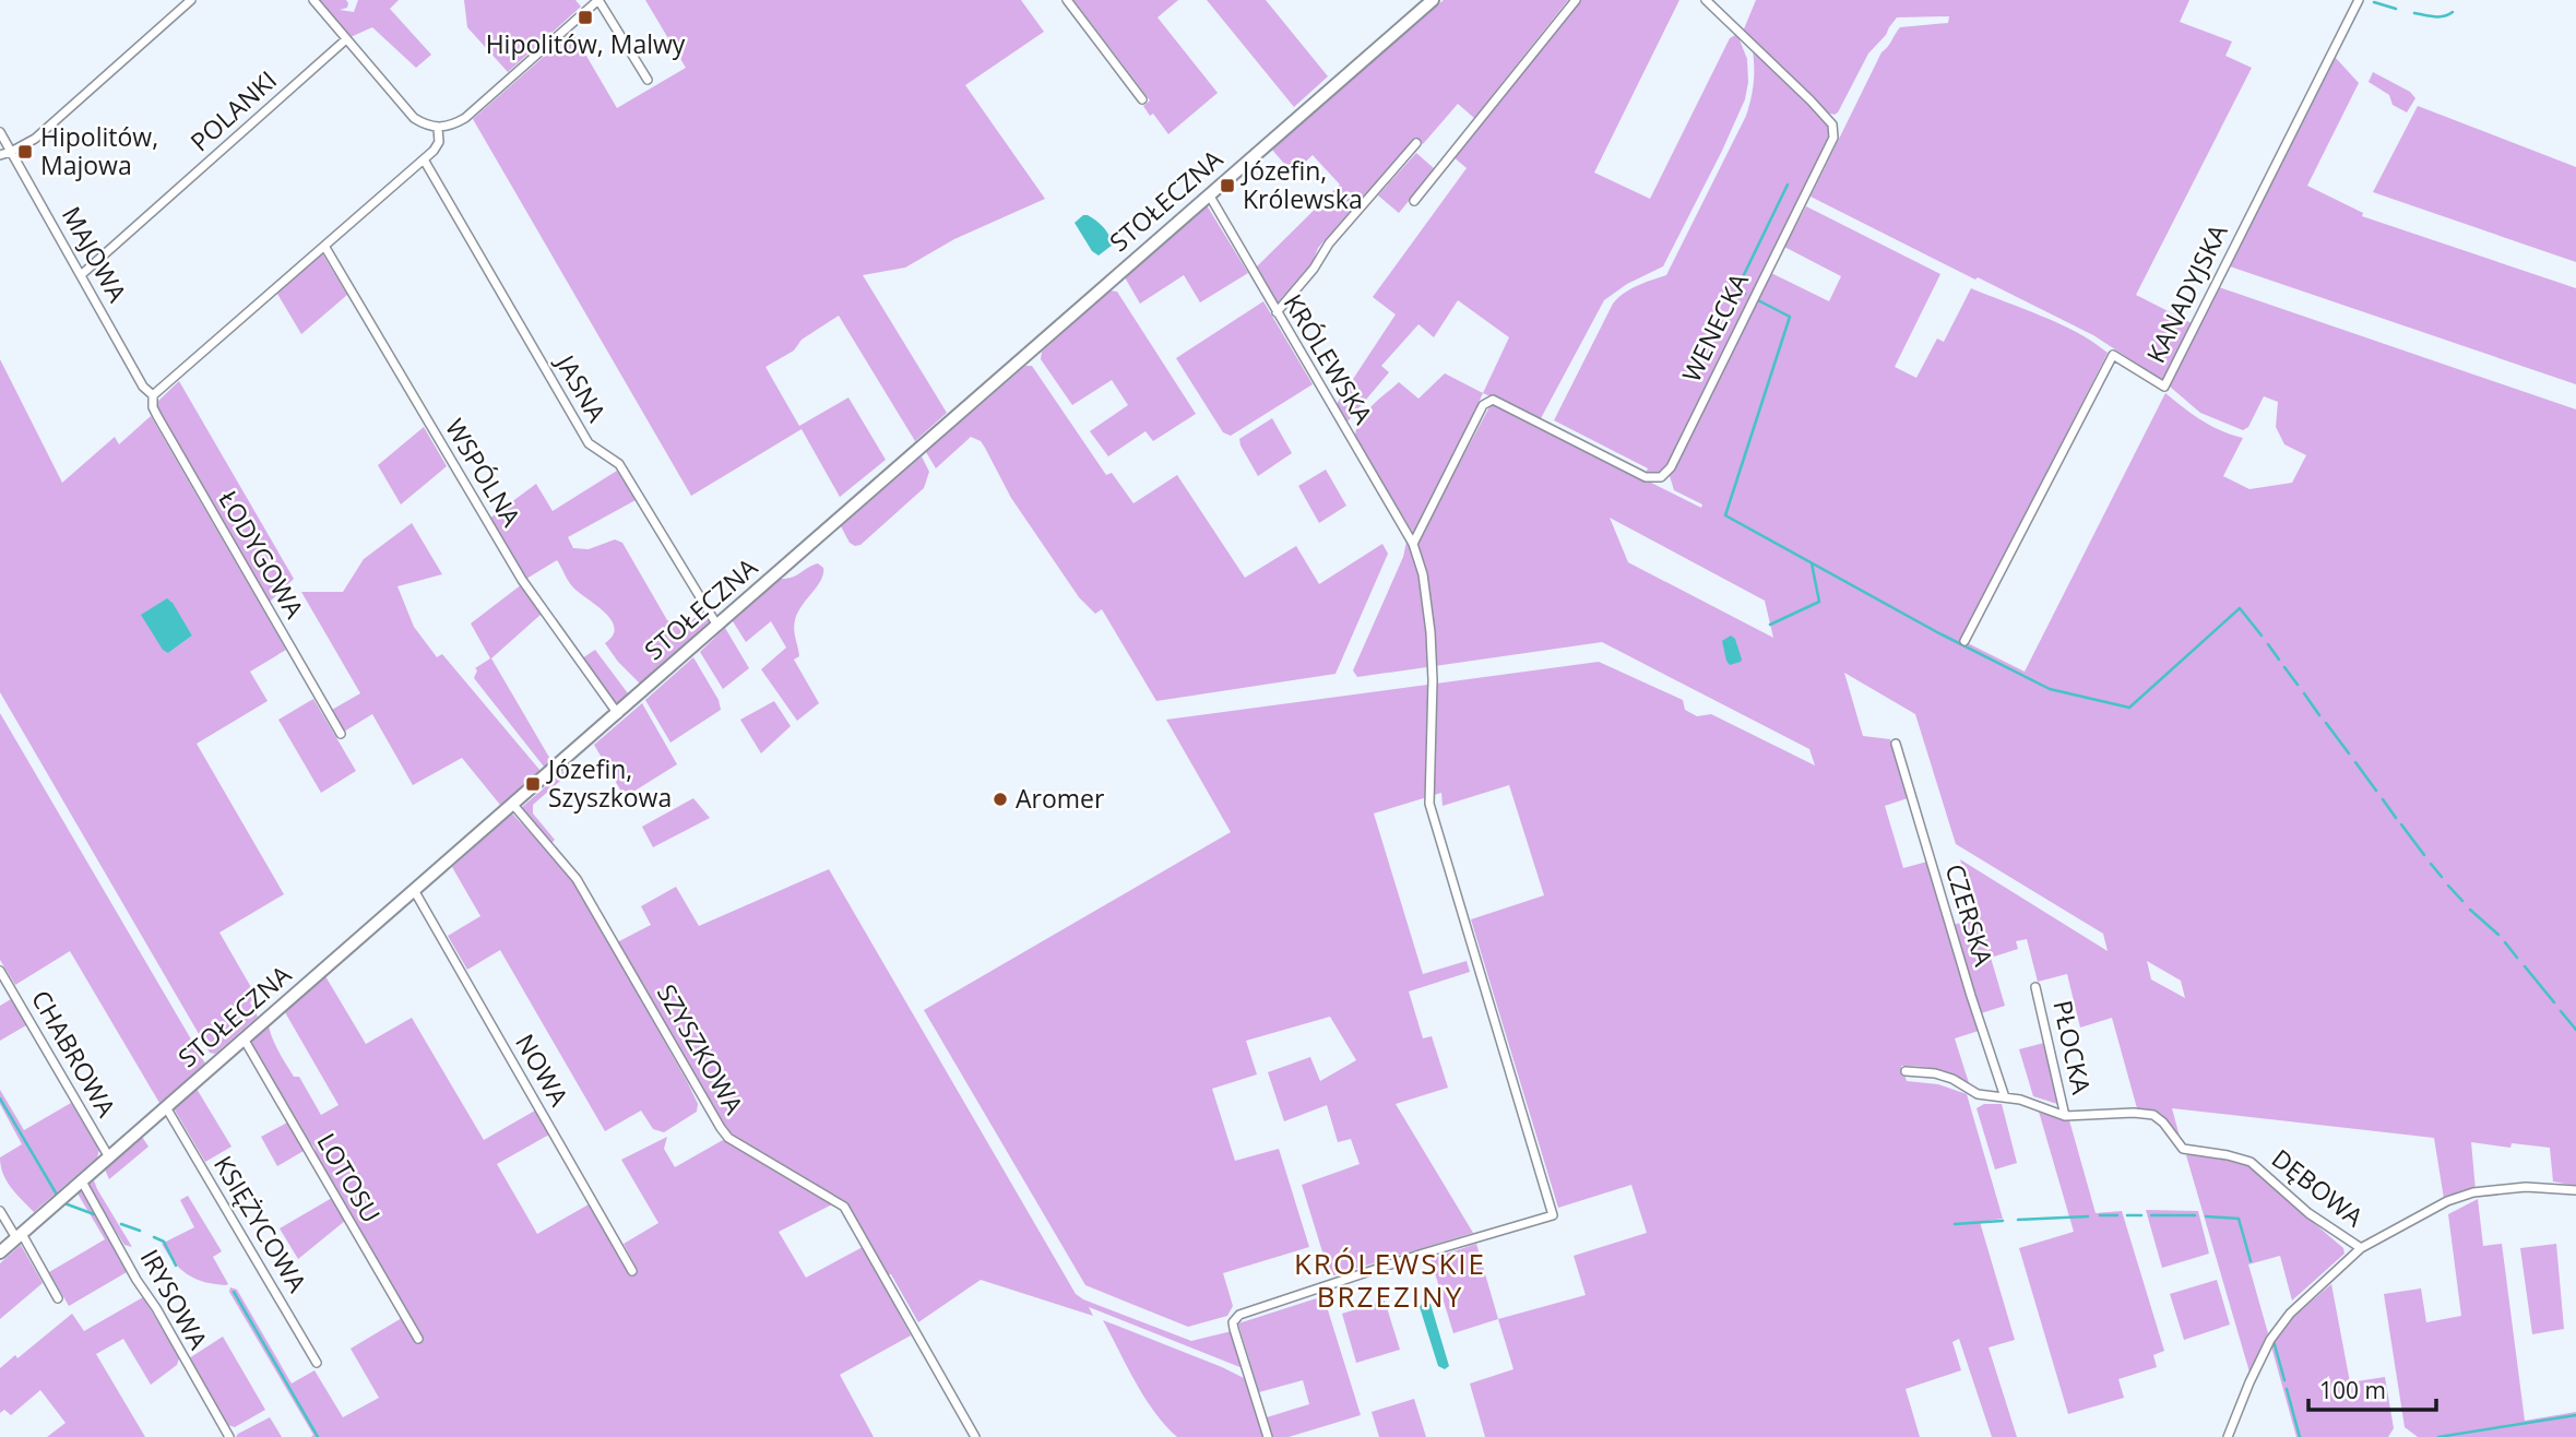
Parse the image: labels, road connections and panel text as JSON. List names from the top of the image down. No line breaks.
{"streets":{"street":["POLANKI","STOŁECZNA","MAJOWA","KANADYJSKA","WENECKA","KRÓLEWSKA","JASNA","WSPÓLNA","ŁODYGOWA","CZERSKA","PŁOCKA","SZYSZKOWA","CHABROWA","NOWA","LOTOSU","DĘBOWA","KSIĘŻYCOWA","IRYSOWA"]},"crossings":[["POLANKI","MAJOWA"],["STOŁECZNA","KRÓLEWSKA"],["STOŁECZNA","JASNA"],["STOŁECZNA","WSPÓLNA"],["STOŁECZNA","SZYSZKOWA"],["STOŁECZNA","CHABROWA"],["STOŁECZNA","NOWA"],["STOŁECZNA","LOTOSU"],["STOŁECZNA","KSIĘŻYCOWA"],["STOŁECZNA","IRYSOWA"],["MAJOWA","ŁODYGOWA"],["WENECKA","KRÓLEWSKA"],["CZERSKA","DĘBOWA"],["PŁOCKA","DĘBOWA"]],"districts":["KRÓLEWSKIE BRZEZINY"],"places":{"transit":["Hipolitów, Malwy","Hipolitów, Majowa","Józefin, Królewska","Józefin, Szyszkowa"],"other":["Aromer"]},"scale_bar":"100 m"}
